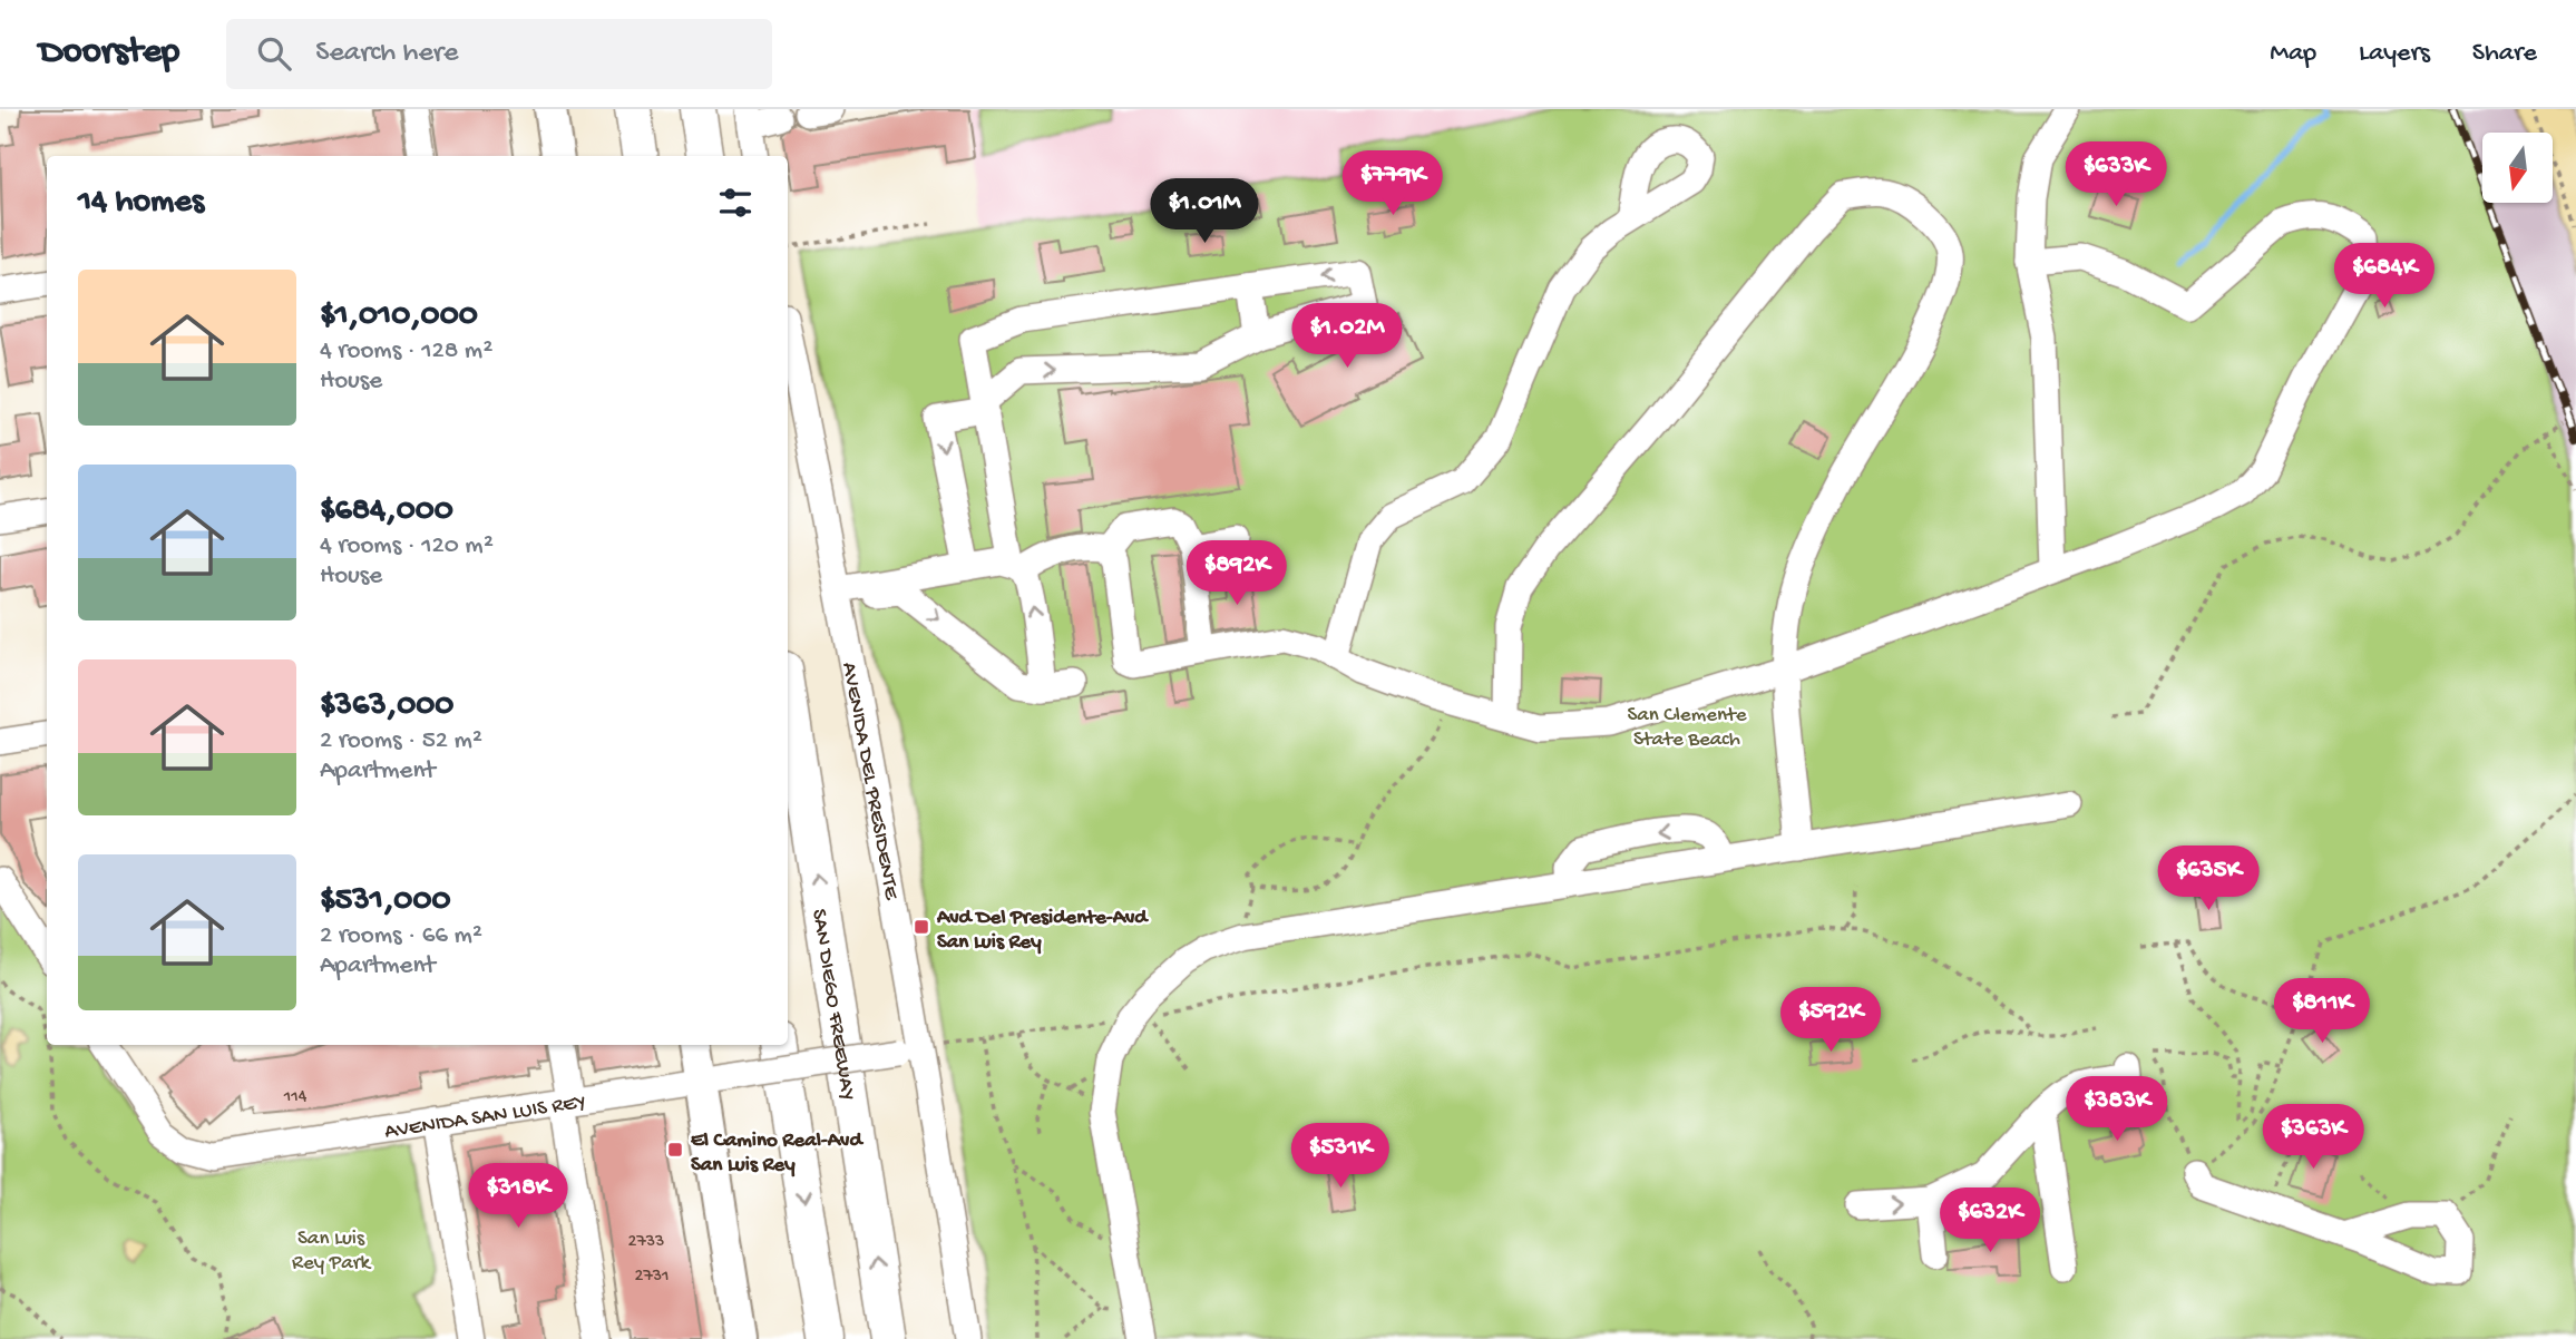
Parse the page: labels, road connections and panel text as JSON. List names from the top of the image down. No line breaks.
{"streets":{"highway":["SAN DIEGO FREEWAY"],"street":["AVENIDA DEL PRESIDENTE","AVENIDA SAN LUIS REY"]},"crossings":[["AVENIDA DEL PRESIDENTE","AVENIDA SAN LUIS REY"]],"parks":["San Clemente State Beach","San Luis Rey Park"],"places":{"transit":["Avd Del Presidente-Avd San Luis Rey","El Camino Real-Avd San Luis Rey"]},"house_numbers":["114","2733","2731"],"north":"bottom","page":{"header":"Doorstep","search":"Search here","nav":["Map","Layers","Share"],"price":["$633K","$779K","$1.01M","$684K","$1.02M","$892K","$635K","$811K","$592K","$383K","$363K","$531K","$318K","$632K"],"heading":"14 homes","list":[{"name":"$1,010,000","note":"4 rooms · 128 m² · House"},{"name":"$684,000","note":"4 rooms · 120 m² · House"},{"name":"$363,000","note":"2 rooms · 52 m² · Apartment"},{"name":"$531,000","note":"2 rooms · 66 m² · Apartment"}]}}
